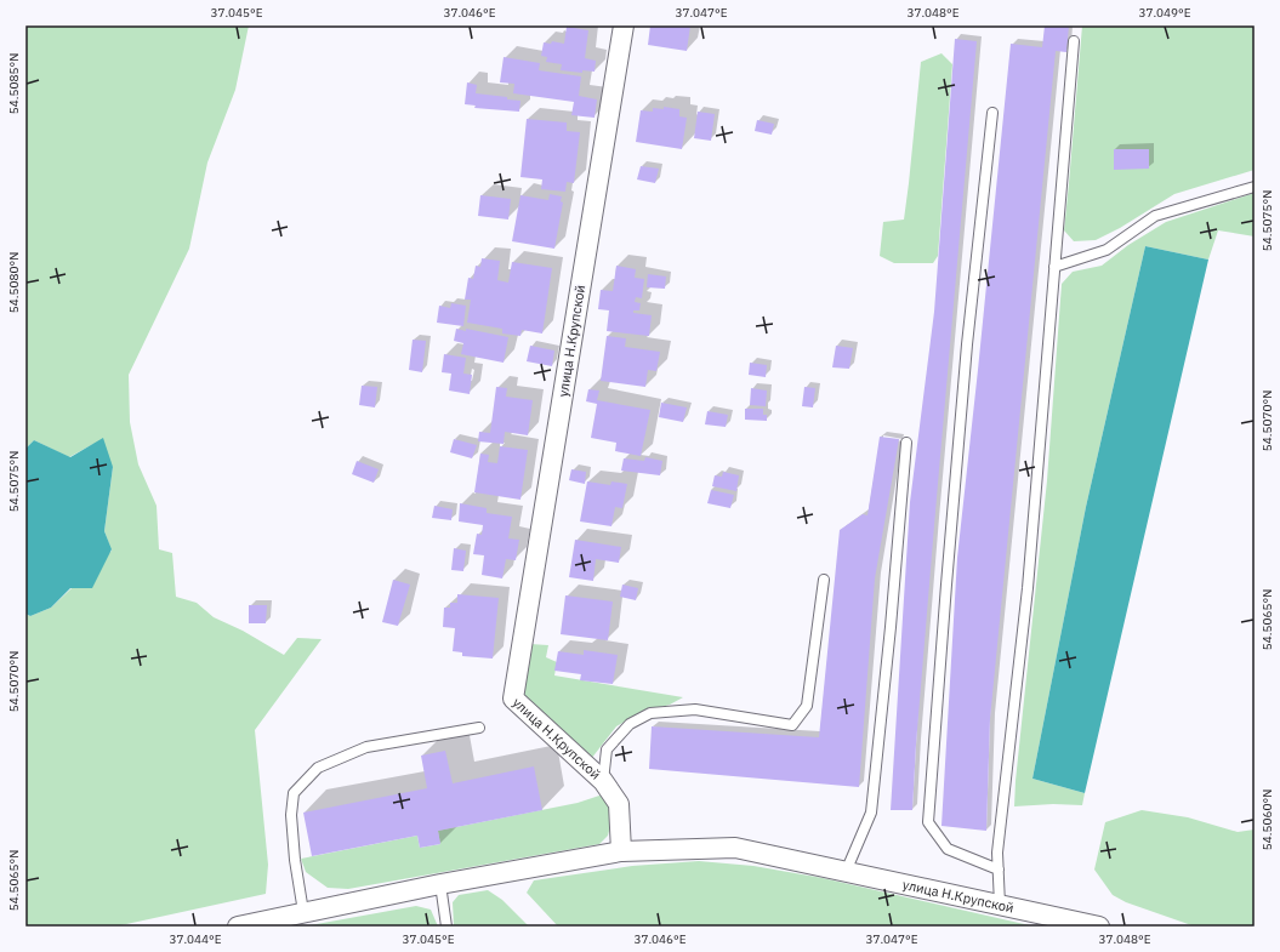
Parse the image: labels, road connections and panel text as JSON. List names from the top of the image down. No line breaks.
{"streets":{"street":["улица Н.Крупской"]},"coordinates":["37.045°E","37.046°E","37.047°E","37.048°E","37.049°E","54.5085°N","54.5075°N","54.5080°N","54.5070°N","54.5065°N","54.5060°N","37.044°E"]}
